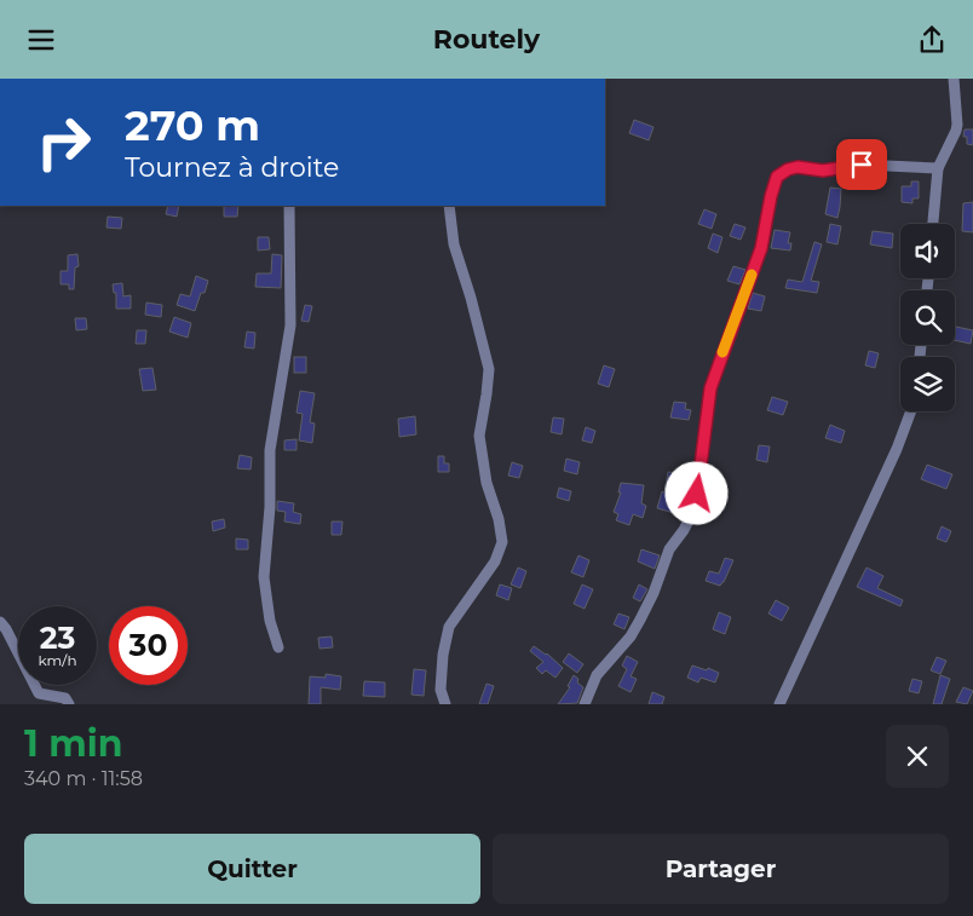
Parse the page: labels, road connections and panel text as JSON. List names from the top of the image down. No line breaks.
{"page":{"header":"Routely","turn":["270 m","Tournez à droite"],"speed":"23 km/h","limit":"30","heading":["1 min","340 m · 11:58"],"buttons":["Quitter","Partager"]}}
